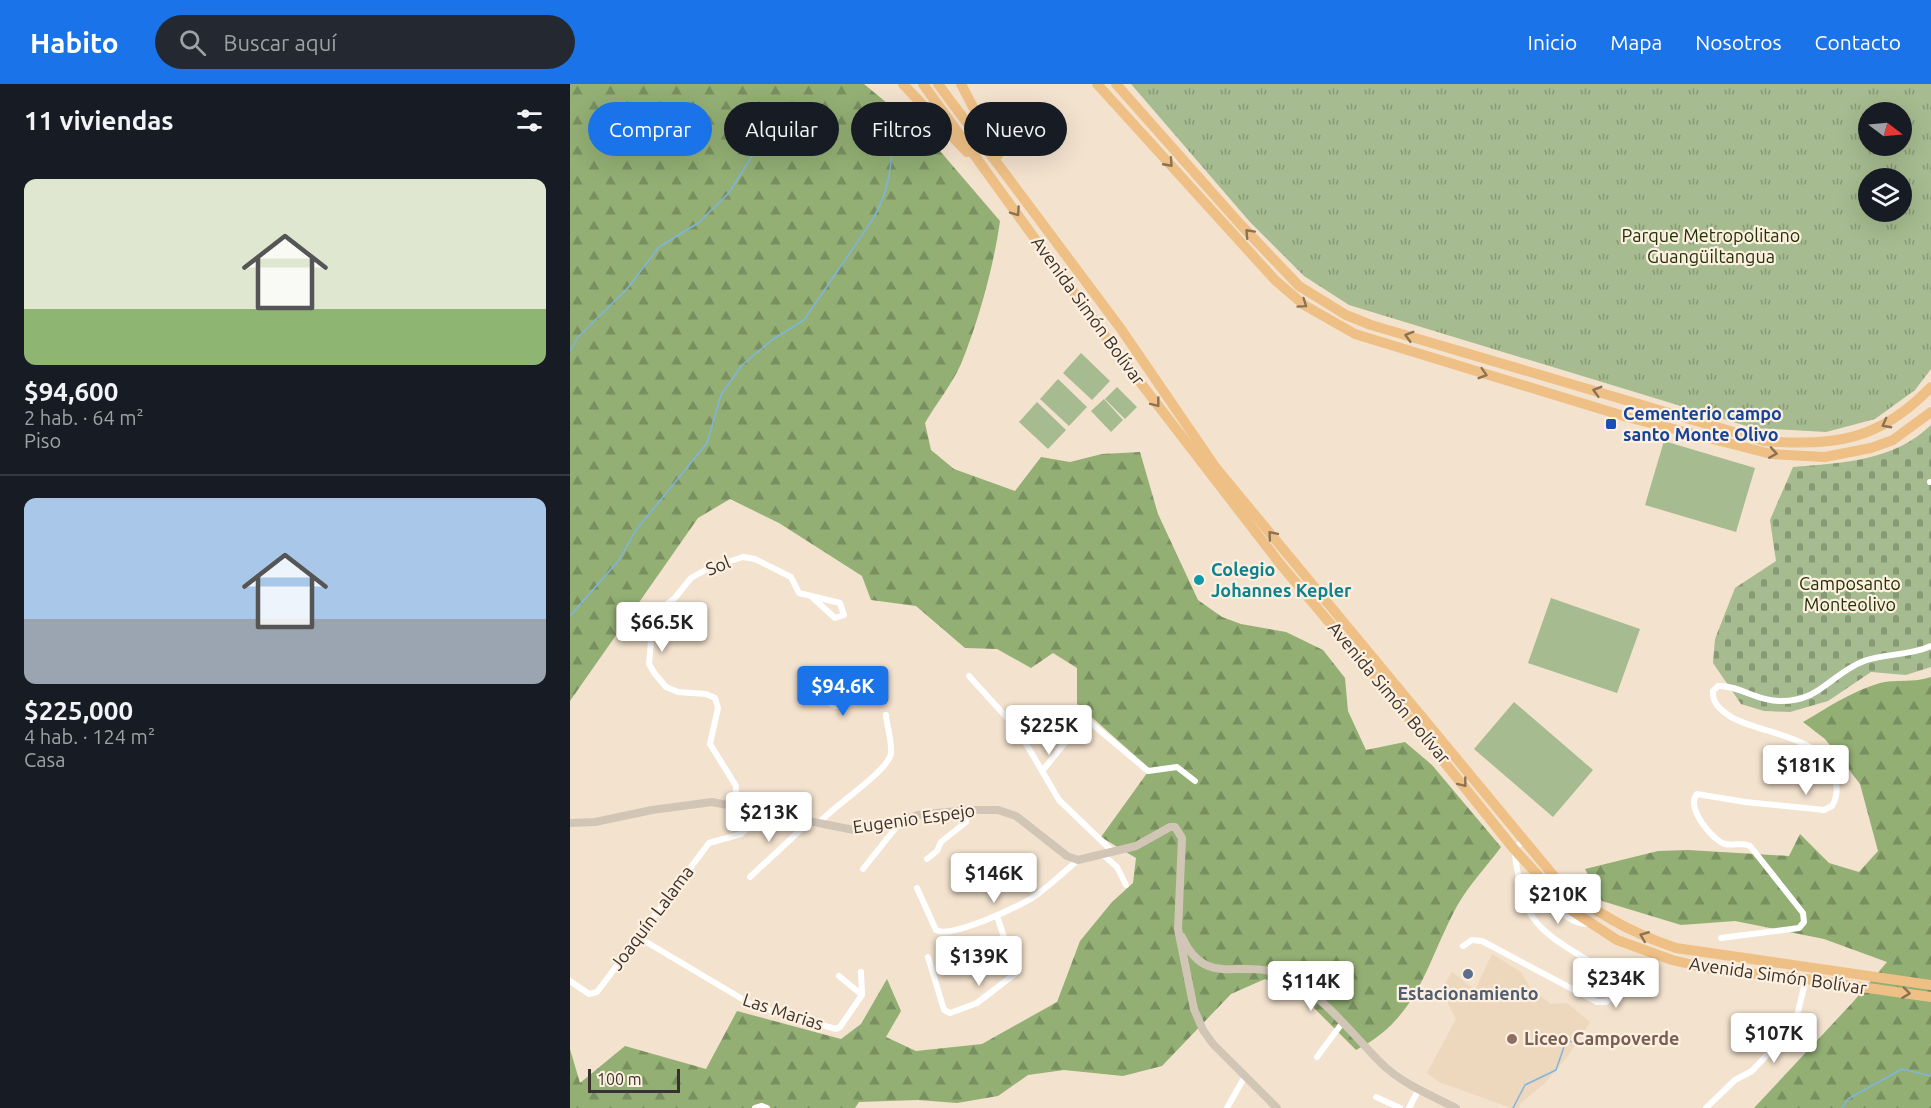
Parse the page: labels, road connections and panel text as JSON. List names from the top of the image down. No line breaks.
{"streets":{"highway":["Avenida Simón Bolívar"],"street":["Sol","Eugenio Espejo","Joaquín Lalama","Las Marias"]},"crossings":[["Sol","Eugenio Espejo"],["Eugenio Espejo","Joaquín Lalama"],["Joaquín Lalama","Las Marias"]],"parks":["Parque Metropolitano Guangüiltangua","Camposanto Monteolivo"],"places":{"transit":["Cementerio campo santo Monte Olivo"],"other":["Colegio Johannes Kepler","Estacionamiento","Liceo Campoverde"]},"scale_bar":"100 m","north":"right","page":{"header":"Habito","search":"Buscar aquí","nav":["Inicio","Mapa","Nosotros","Contacto"],"heading":"11 viviendas","chip":["Comprar","Alquilar","Filtros","Nuevo"],"list":[{"name":"$94,600","note":"2 hab. · 64 m² · Piso"},{"name":"$225,000","note":"4 hab. · 124 m² · Casa"}],"price":["$66.5K","$94.6K","$225K","$181K","$213K","$146K","$210K","$139K","$234K","$114K","$107K"],"scale":"100 m"}}
